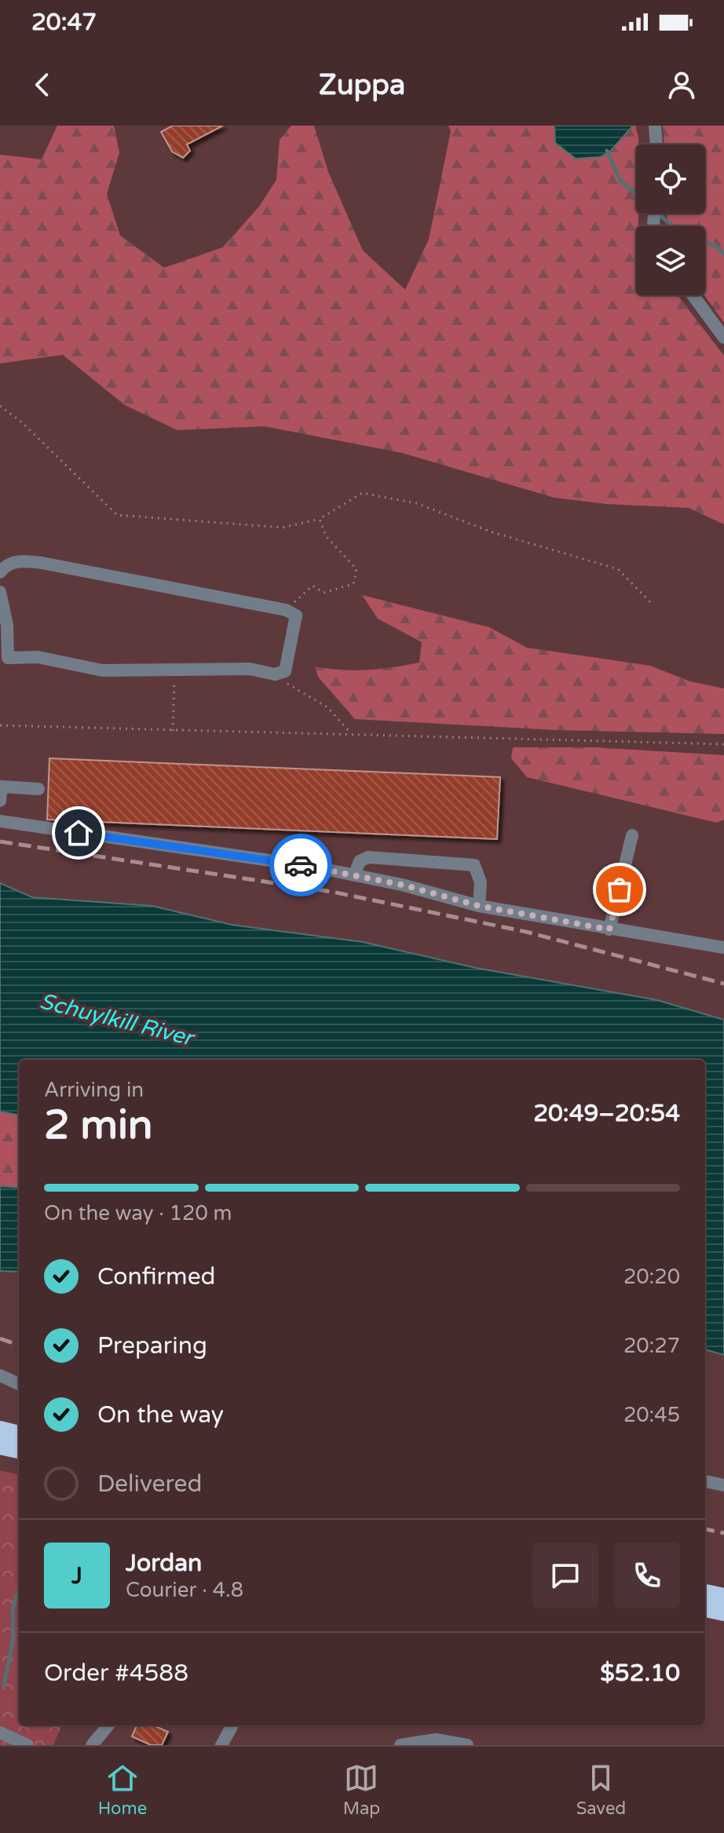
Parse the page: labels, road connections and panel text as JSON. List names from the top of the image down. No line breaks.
{"water":["Schuylkill River"],"page":{"status":"20:47","header":"Zuppa","heading":["2 min","Arriving in","20:49–20:54"],"panel":["Jordan","Courier · 4.8","Order #4588","$52.10"],"bar":"On the way · 120 m","list":[["Confirmed","20:20"],["Preparing","20:27"],["On the way","20:45"],"Delivered"],"round":"J","tabs":["Home","Map","Saved"]}}
